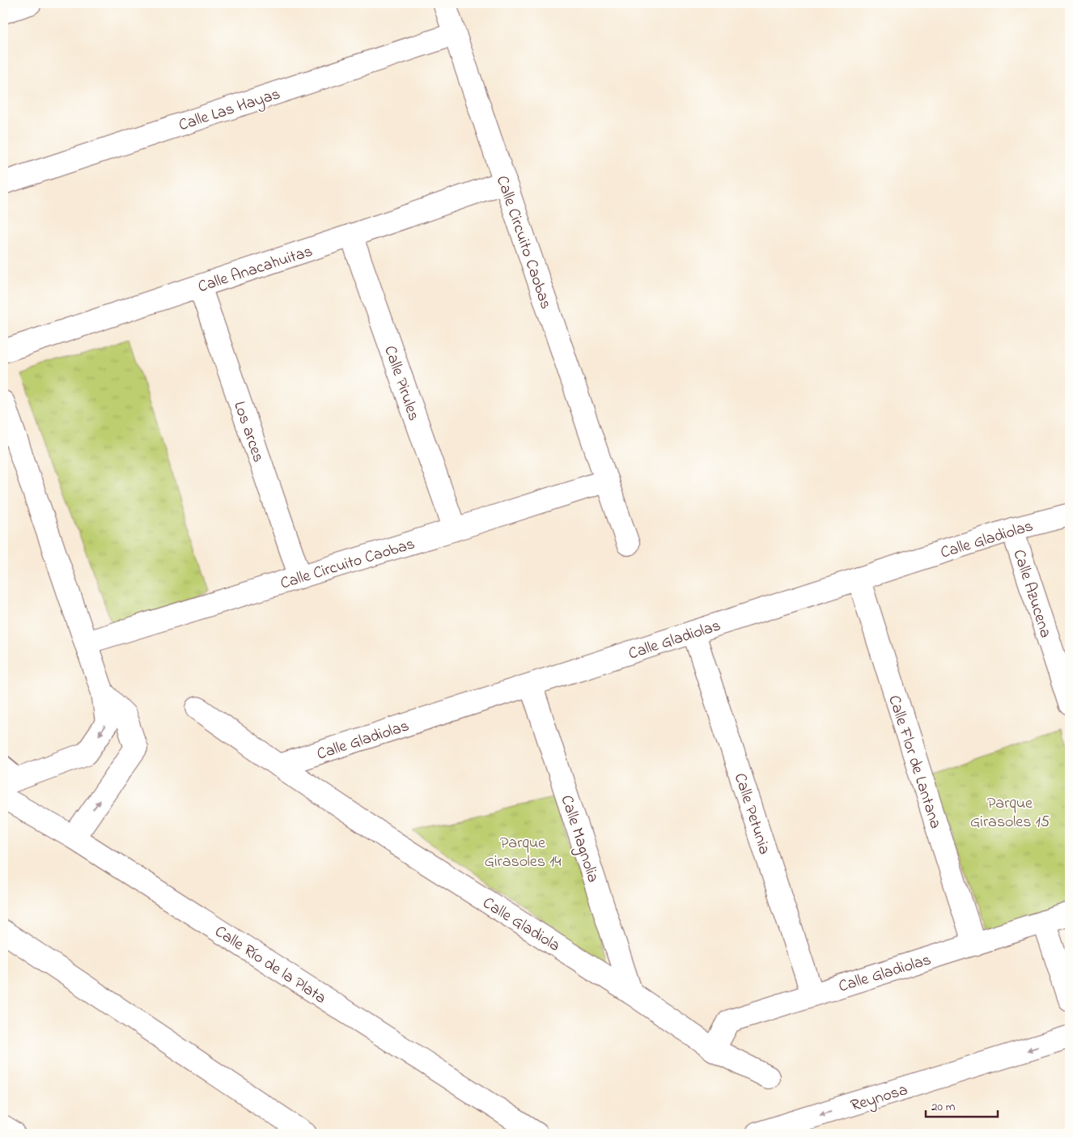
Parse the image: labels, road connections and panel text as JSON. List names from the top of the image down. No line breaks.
{"streets":{"street":["Calle Las Hayas","Calle Circuito Caobas","Calle Anacahuitas","Calle Pirules","Los arces","Calle Gladiolas","Calle Azucena","Calle Flor de Lantana","Calle Petunia","Calle Magnolia","Calle Gladiola","Calle Río de la Plata","Reynosa"]},"crossings":[["Calle Las Hayas","Calle Circuito Caobas"],["Calle Circuito Caobas","Calle Anacahuitas"],["Calle Circuito Caobas","Calle Pirules"],["Calle Circuito Caobas","Los arces"],["Calle Anacahuitas","Calle Pirules"],["Calle Anacahuitas","Los arces"],["Calle Gladiolas","Calle Azucena"],["Calle Gladiolas","Calle Flor de Lantana"],["Calle Gladiolas","Calle Petunia"],["Calle Gladiolas","Calle Magnolia"],["Calle Gladiolas","Calle Gladiola"],["Calle Magnolia","Calle Gladiola"]],"one_way":["Reynosa"],"parks":["Parque Girasoles 15","Parque Girasoles 14"],"scale_bar":"20 m"}
